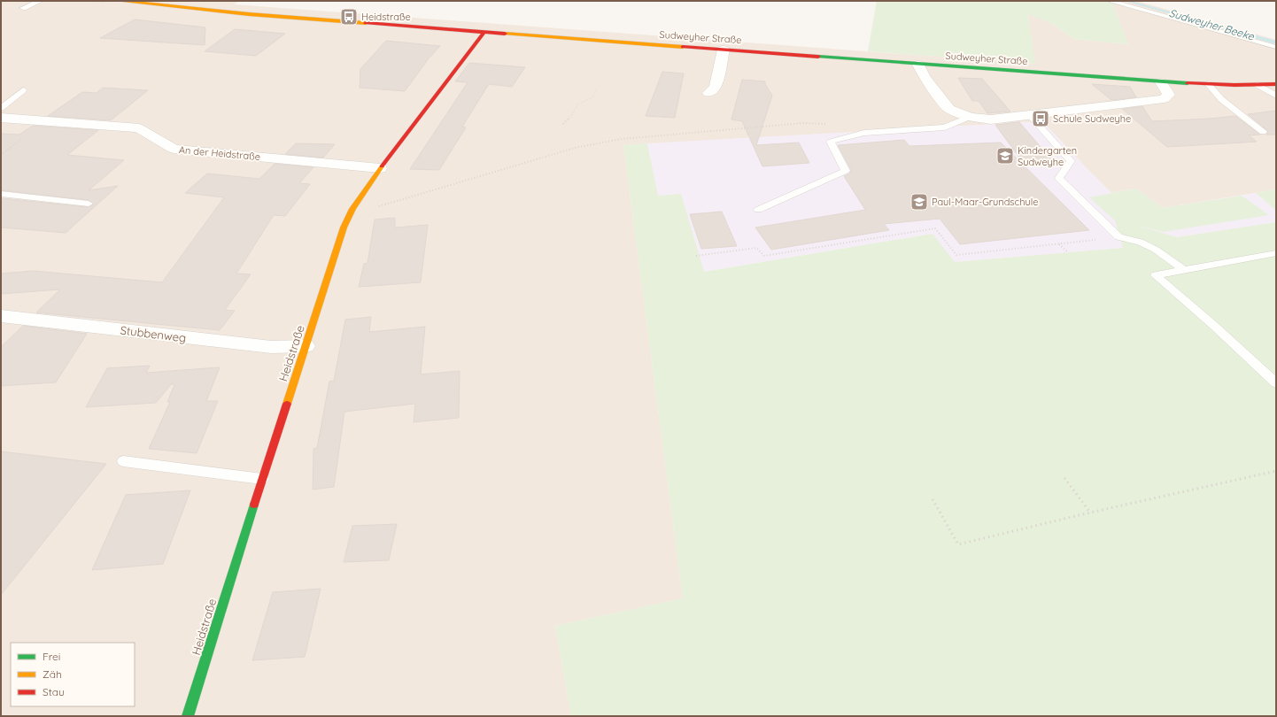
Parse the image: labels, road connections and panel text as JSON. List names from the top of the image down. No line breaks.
{"streets":{"main road":["Sudweyher Straße","Heidstraße"],"street":["An der Heidstraße","Stubbenweg"]},"crossings":[["Sudweyher Straße","Heidstraße"],["An der Heidstraße","Heidstraße"],["Stubbenweg","Heidstraße"]],"water":["Sudweyher Beeke"],"places":{"bus stop":["Heidstraße","Schule Sudweyhe"],"school or university":["Kindergarten Sudweyhe","Paul-Maar-Grundschule"]},"legend":["Frei","Zäh","Stau"]}
